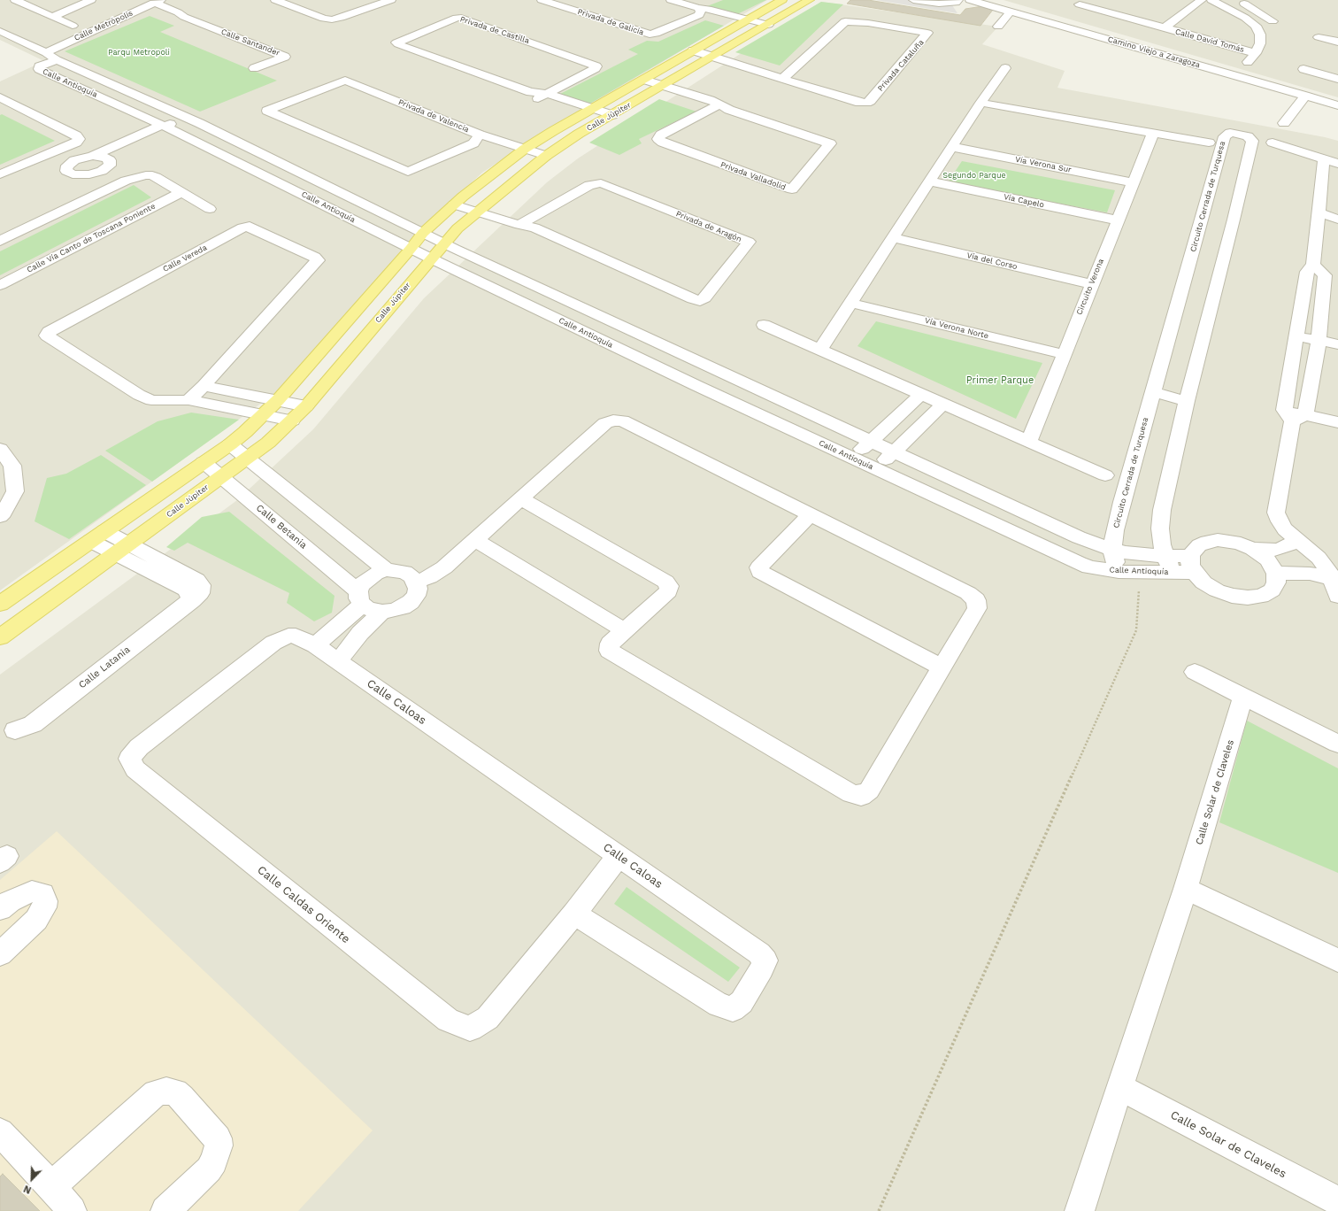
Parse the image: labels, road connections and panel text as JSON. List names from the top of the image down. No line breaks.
{"streets":{"main road":["Calle Júpiter"],"street":["Privada de Galicia","Calle Metrópolis","Privada de Castilla","Calle David Tomás","Calle Santander","Camino Viejo a Zaragoza","Privada Cataluña","Calle Antioquía","Privada de Valencia","Vía Verona Sur","Privada Valladolid","Circuito Cerrada de Turquesa","Vía Capelo","Privada de Aragón","Calle Vía Canto de Toscana Poniente","Calle Vereda","Vía del Corso","Circuito Verona","Vía Verona Norte","Calle Betania","Calle Latania","Calle Caloas","Calle Solar de Claveles","Calle Caldas Oriente"]},"crossings":[["Calle Metrópolis","Calle Santander"],["Privada de Castilla","Calle Júpiter"],["Privada Cataluña","Calle Júpiter"],["Calle Antioquía","Calle Júpiter"],["Calle Antioquía","Circuito Cerrada de Turquesa"],["Calle Júpiter","Privada Valladolid"],["Calle Júpiter","Privada de Aragón"],["Calle Júpiter","Calle Vereda"],["Calle Júpiter","Calle Betania"],["Calle Júpiter","Calle Latania"],["Vía Verona Sur","Circuito Verona"],["Vía Capelo","Circuito Verona"],["Vía del Corso","Circuito Verona"],["Circuito Verona","Vía Verona Norte"],["Calle Caloas","Calle Caldas Oriente"]],"parks":["Parqu Metropoli","Segundo Parque","Primer Parque"],"north":"bottom left"}
